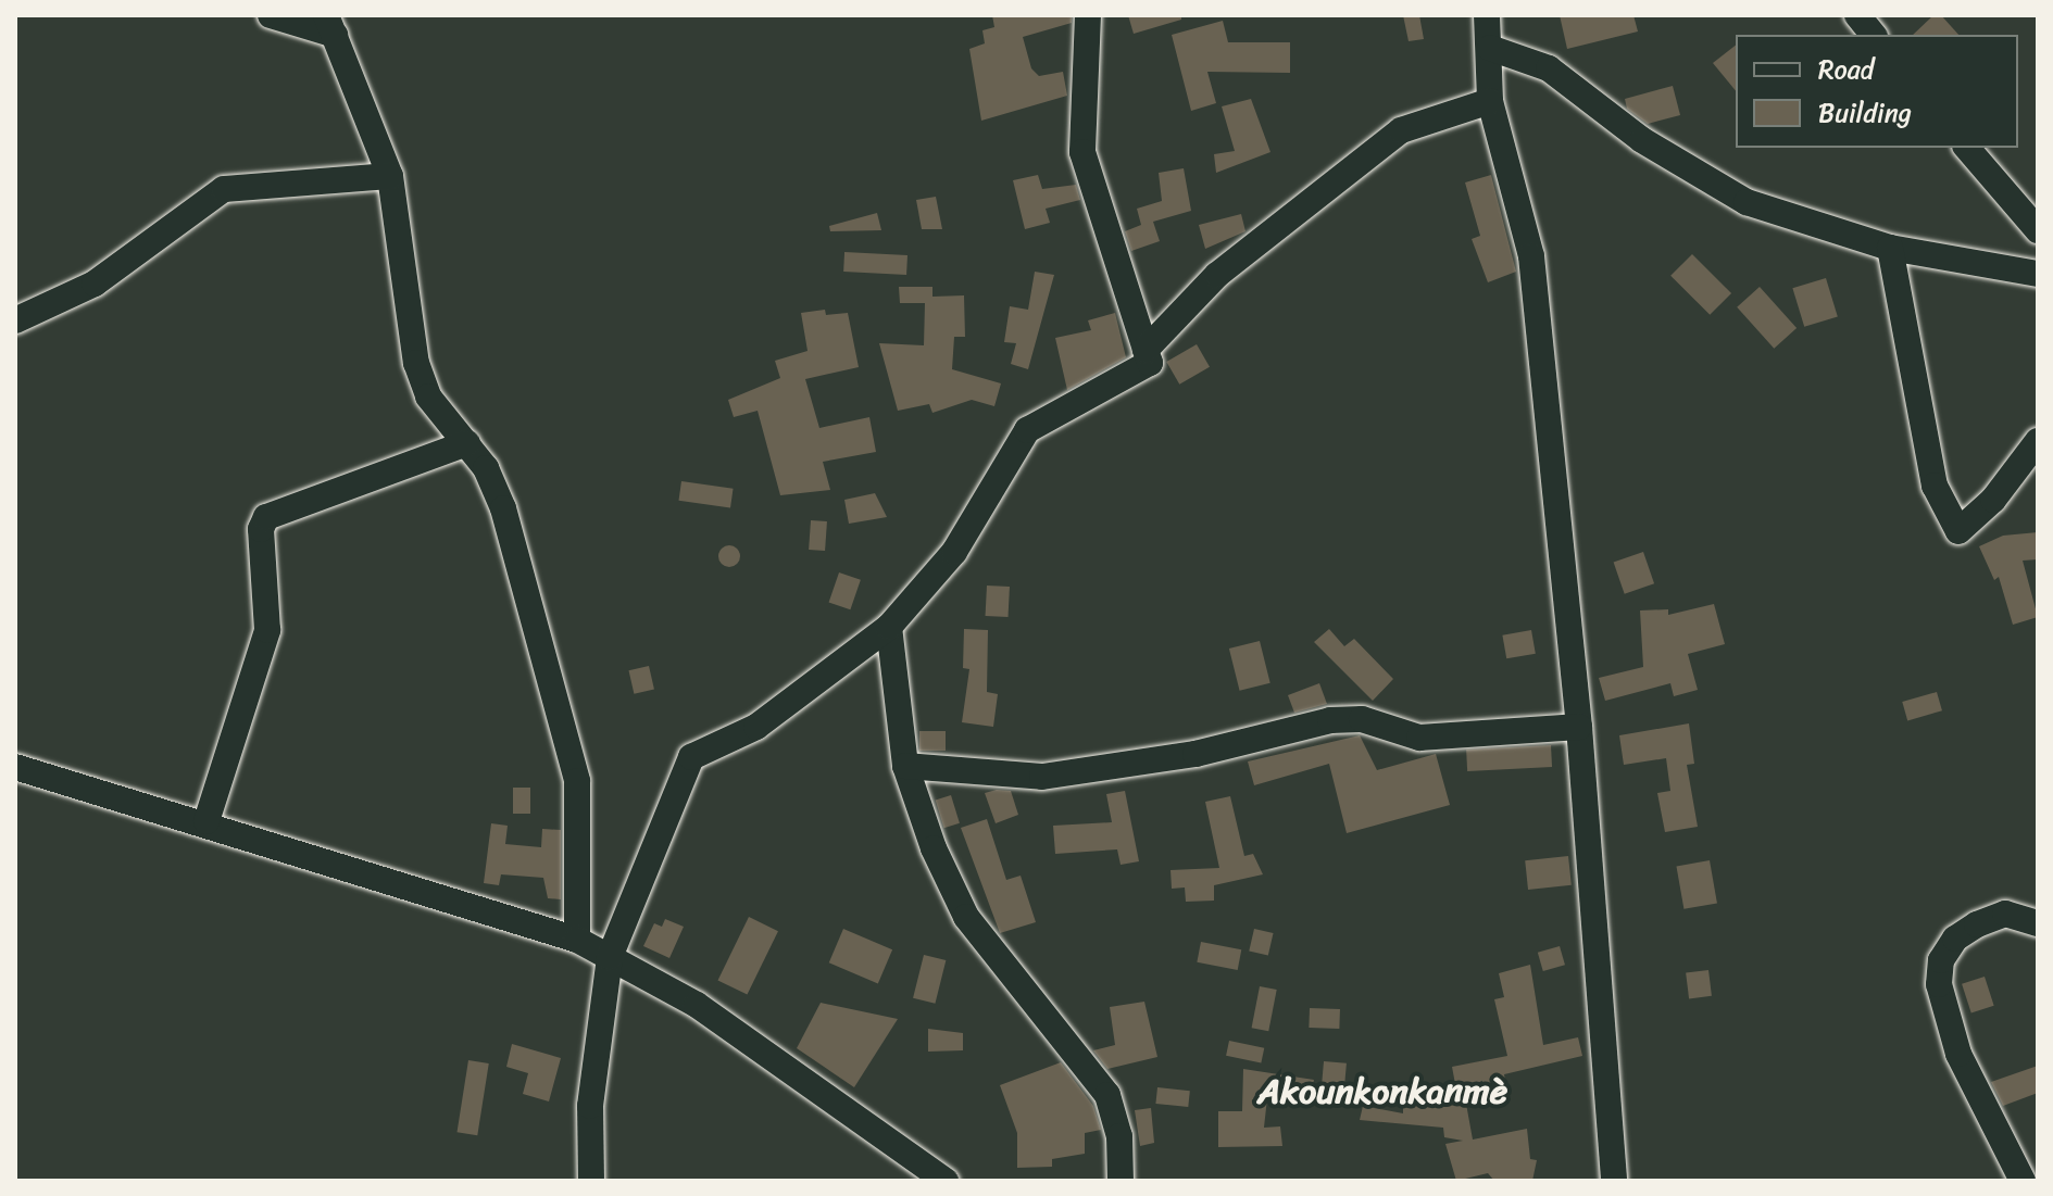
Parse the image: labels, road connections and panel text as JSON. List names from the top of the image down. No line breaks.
{"districts":["Akounkonkanmè"],"legend":["Road","Building"]}
